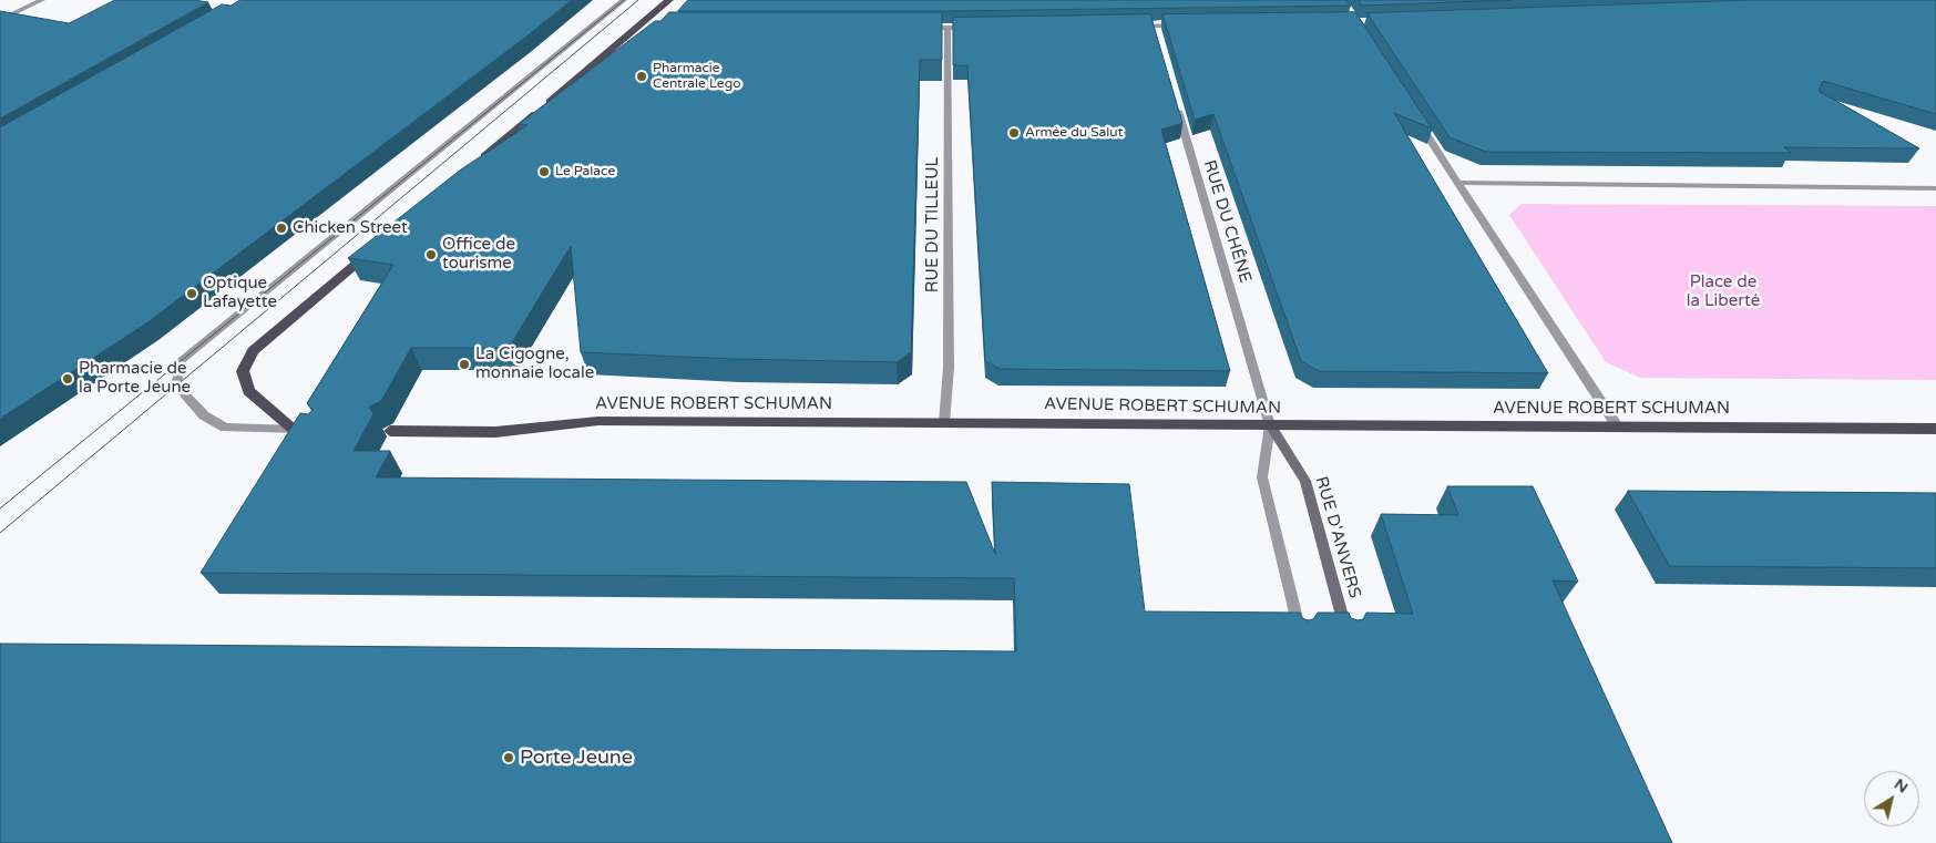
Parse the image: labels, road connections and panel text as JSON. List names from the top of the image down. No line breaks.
{"streets":{"main road":["AVENUE ROBERT SCHUMAN","RUE D'ANVERS"],"street":["RUE DU CHÊNE","RUE DU TILLEUL"]},"crossings":[["RUE DU CHÊNE","AVENUE ROBERT SCHUMAN"],["RUE DU CHÊNE","RUE D'ANVERS"],["RUE DU TILLEUL","AVENUE ROBERT SCHUMAN"],["AVENUE ROBERT SCHUMAN","RUE D'ANVERS"]],"parks":["Place de la Liberté"],"places":["Pharmacie Centrale Lego","Armée du Salut","Le Palace","Chicken Street","Office de tourisme","Optique Lafayette","La Cigogne, monnaie locale","Pharmacie de la Porte Jeune","Porte Jeune"],"north":"top right"}
